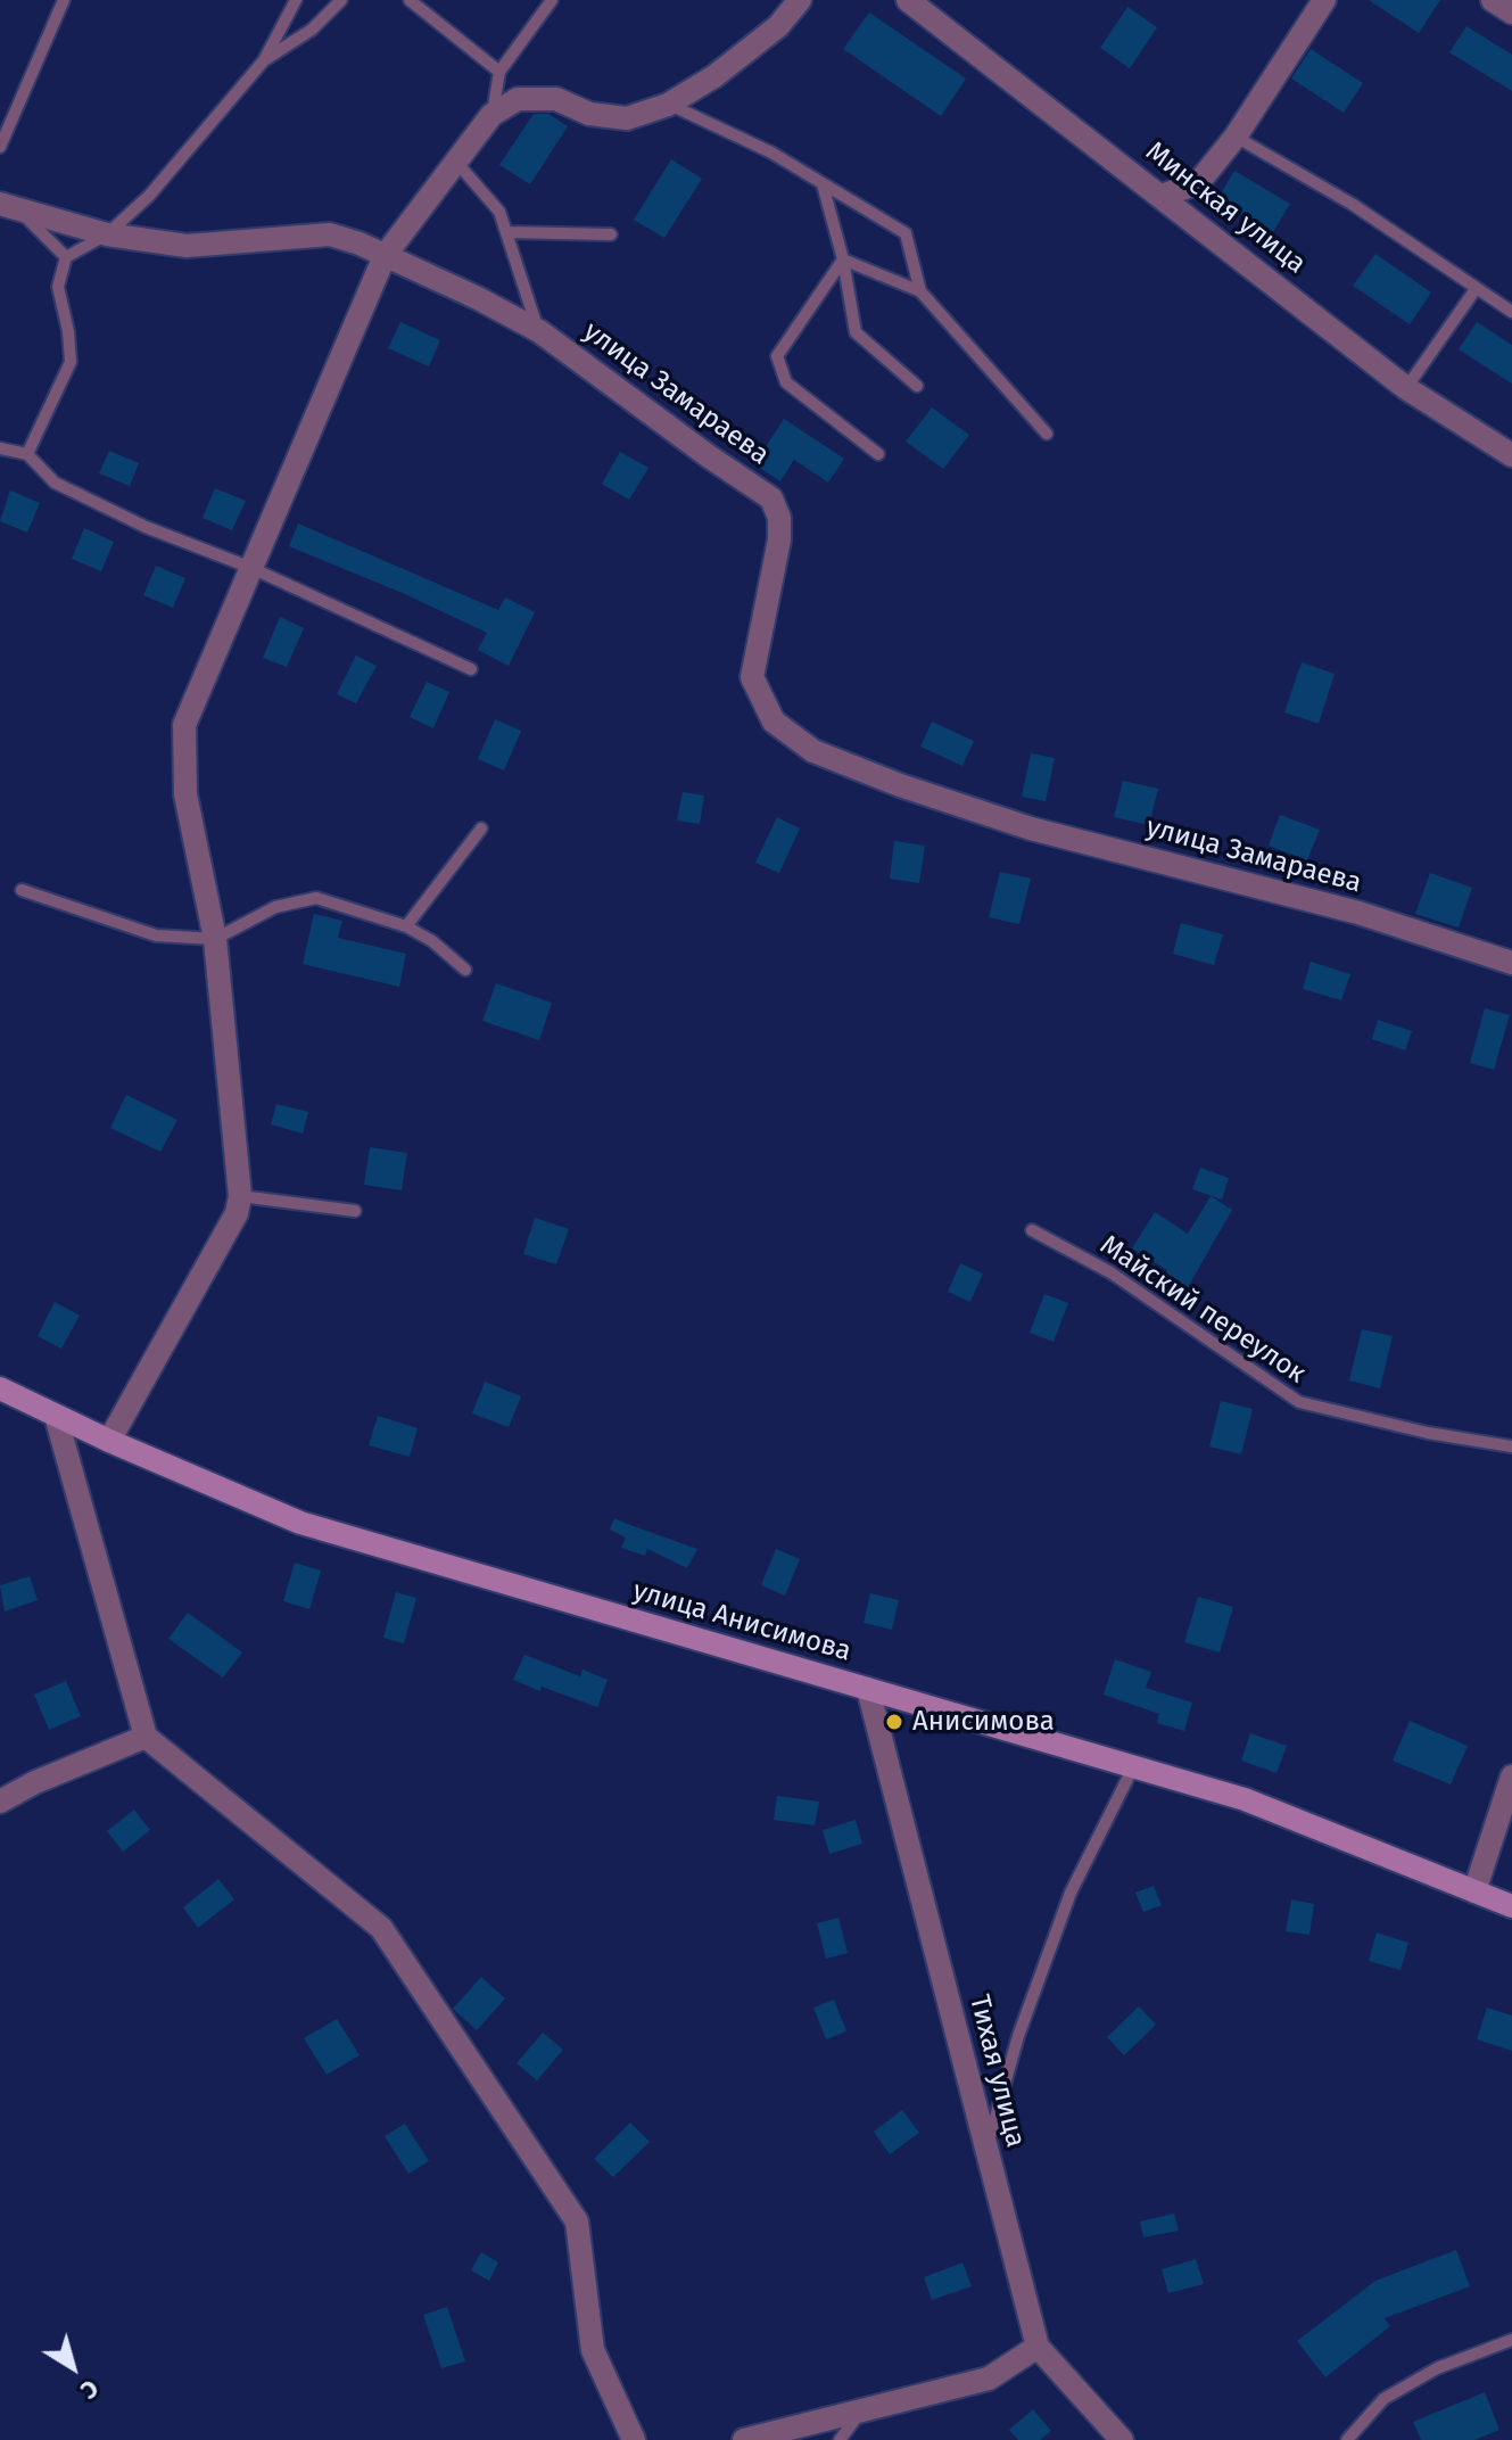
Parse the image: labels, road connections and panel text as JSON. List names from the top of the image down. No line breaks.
{"streets":{"street":["Минская улица","улица Замараева","улица Анисимова","Тихая улица"],"lane":["Майский переулок"]},"crossings":[["улица Анисимова","Тихая улица"]],"places":["Анисимова"],"north":"bottom right"}
